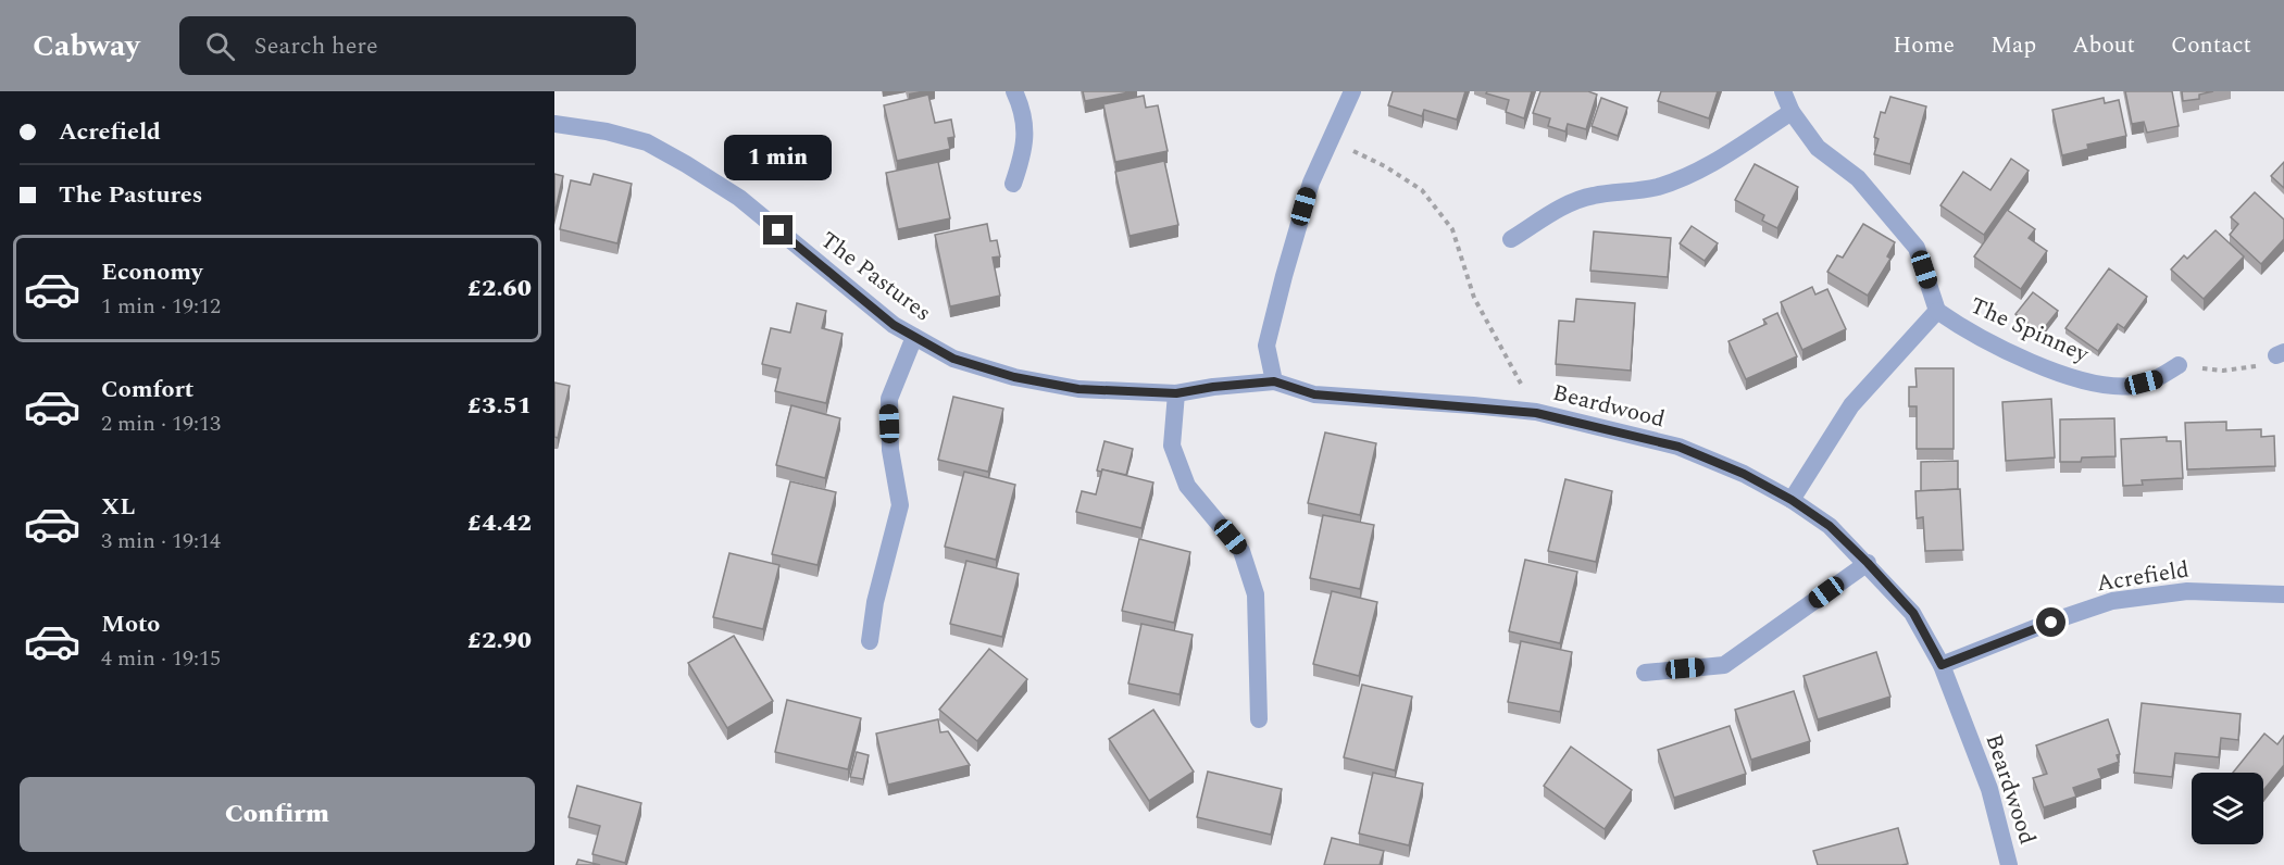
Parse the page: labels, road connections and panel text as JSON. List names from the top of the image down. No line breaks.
{"streets":{"street":["The Pastures","The Spinney","Beardwood","Acrefield"]},"crossings":[["The Pastures","Beardwood"],["The Spinney","Beardwood"],["Beardwood","Acrefield"]],"page":{"header":"Cabway","search":"Search here","nav":["Home","Map","About","Contact"],"banner":["Acrefield","The Pastures"],"bubble":"1 min","list":[{"name":"Economy","note":"1 min · 19:12","value":"£2.60"},{"name":"Comfort","note":"2 min · 19:13","value":"£3.51"},{"name":"XL","note":"3 min · 19:14","value":"£4.42"},{"name":"Moto","note":"4 min · 19:15","value":"£2.90"}],"buttons":"Confirm"}}
